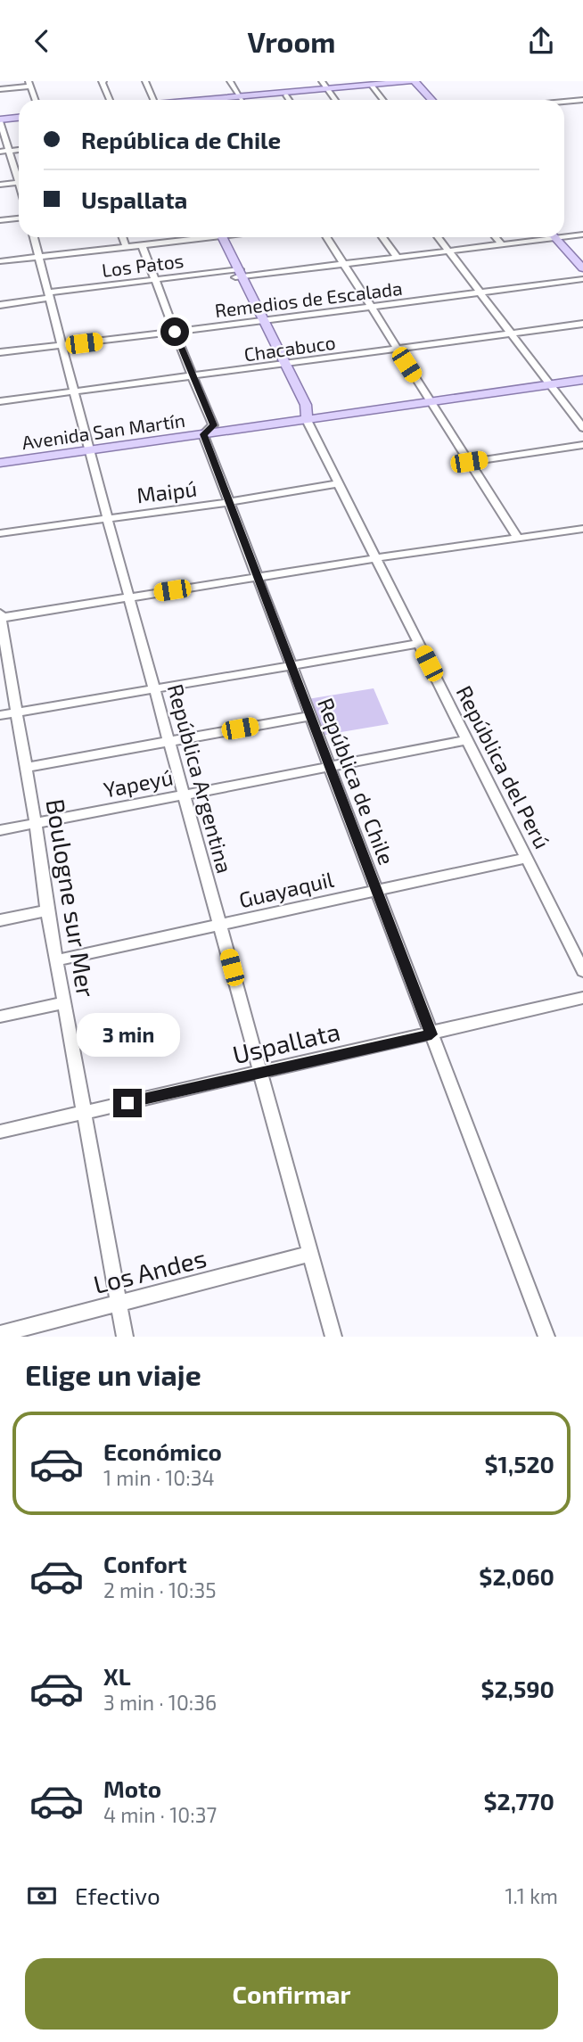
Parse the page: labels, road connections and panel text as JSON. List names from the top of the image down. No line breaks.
{"streets":{"main road":["Avenida San Martín","República del Perú"],"street":["Los Patos","Remedios de Escalada","Chacabuco","Maipú","República Argentina","República de Chile","Yapeyú","Guayaquil","Boulogne sur Mer","Uspallata","Los Andes"]},"crossings":[["Los Patos","República del Perú"],["Los Patos","República Argentina"],["Remedios de Escalada","República del Perú"],["Remedios de Escalada","República Argentina"],["Chacabuco","República del Perú"],["Chacabuco","República Argentina"],["Avenida San Martín","República del Perú"],["Avenida San Martín","República Argentina"],["Avenida San Martín","República de Chile"],["Maipú","República del Perú"],["Maipú","República Argentina"],["Maipú","República de Chile"],["República del Perú","Yapeyú"],["República del Perú","Guayaquil"],["República Argentina","Yapeyú"],["República Argentina","Guayaquil"],["República Argentina","Uspallata"],["República Argentina","Los Andes"],["República de Chile","Yapeyú"],["República de Chile","Guayaquil"],["República de Chile","Uspallata"],["Yapeyú","Boulogne sur Mer"],["Guayaquil","Boulogne sur Mer"],["Boulogne sur Mer","Uspallata"],["Boulogne sur Mer","Los Andes"]],"page":{"header":"Vroom","banner":["República de Chile","Uspallata"],"bubble":"3 min","heading":"Elige un viaje","list":[{"name":"Económico","note":"1 min · 10:34","value":"$1,520"},{"name":"Confort","note":"2 min · 10:35","value":"$2,060"},{"name":"XL","note":"3 min · 10:36","value":"$2,590"},{"name":"Moto","note":"4 min · 10:37","value":"$2,770"}],"pay":["Efectivo","1.1 km"],"buttons":"Confirmar"}}
